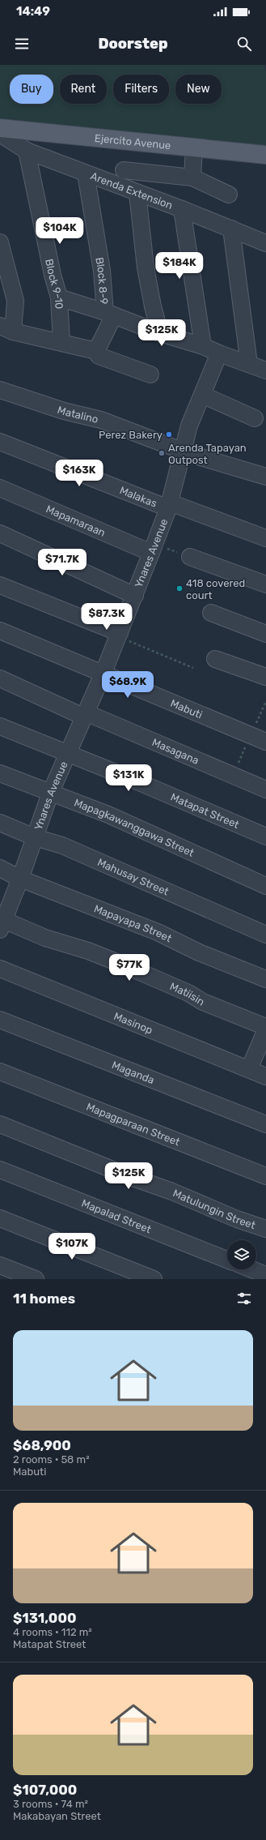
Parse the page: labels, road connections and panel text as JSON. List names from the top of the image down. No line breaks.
{"streets":{"main road":["Ejercito Avenue"],"street":["Arenda Extension","Block 8-9","Block 9-10","Matalino","Malakas","Mapamaraan","Ynares Avenue","Mabuti","Masagana","Matapat Street","Mapagkawanggawa Street","Mahusay Street","Mapayapa Street","Matiisin","Masinop","Maganda","Mapagparaan Street","Matulungin Street","Mapalad Street"]},"crossings":[["Arenda Extension","Block 8-9"],["Arenda Extension","Block 9-10"],["Matalino","Ynares Avenue"],["Malakas","Ynares Avenue"],["Mapamaraan","Ynares Avenue"],["Ynares Avenue","Mabuti"],["Ynares Avenue","Masagana"],["Ynares Avenue","Matapat Street"],["Ynares Avenue","Mapagkawanggawa Street"],["Ynares Avenue","Mahusay Street"],["Ynares Avenue","Mapayapa Street"],["Ynares Avenue","Matiisin"]],"places":["Perez Bakery","Arenda Tapayan Outpost","418 covered court"],"page":{"status":"14:49","header":"Doorstep","chip":["Buy","Rent","Filters","New"],"price":["$104K","$184K","$125K","$163K","$71.7K","$87.3K","$68.9K","$131K","$77K","$125K","$107K"],"heading":"11 homes","list":[{"name":"$68,900","note":"2 rooms · 58 m² · Mabuti"},{"name":"$131,000","note":"4 rooms · 112 m² · Matapat Street"},{"name":"$107,000","note":"3 rooms · 74 m² · Makabayan Street"}]}}
